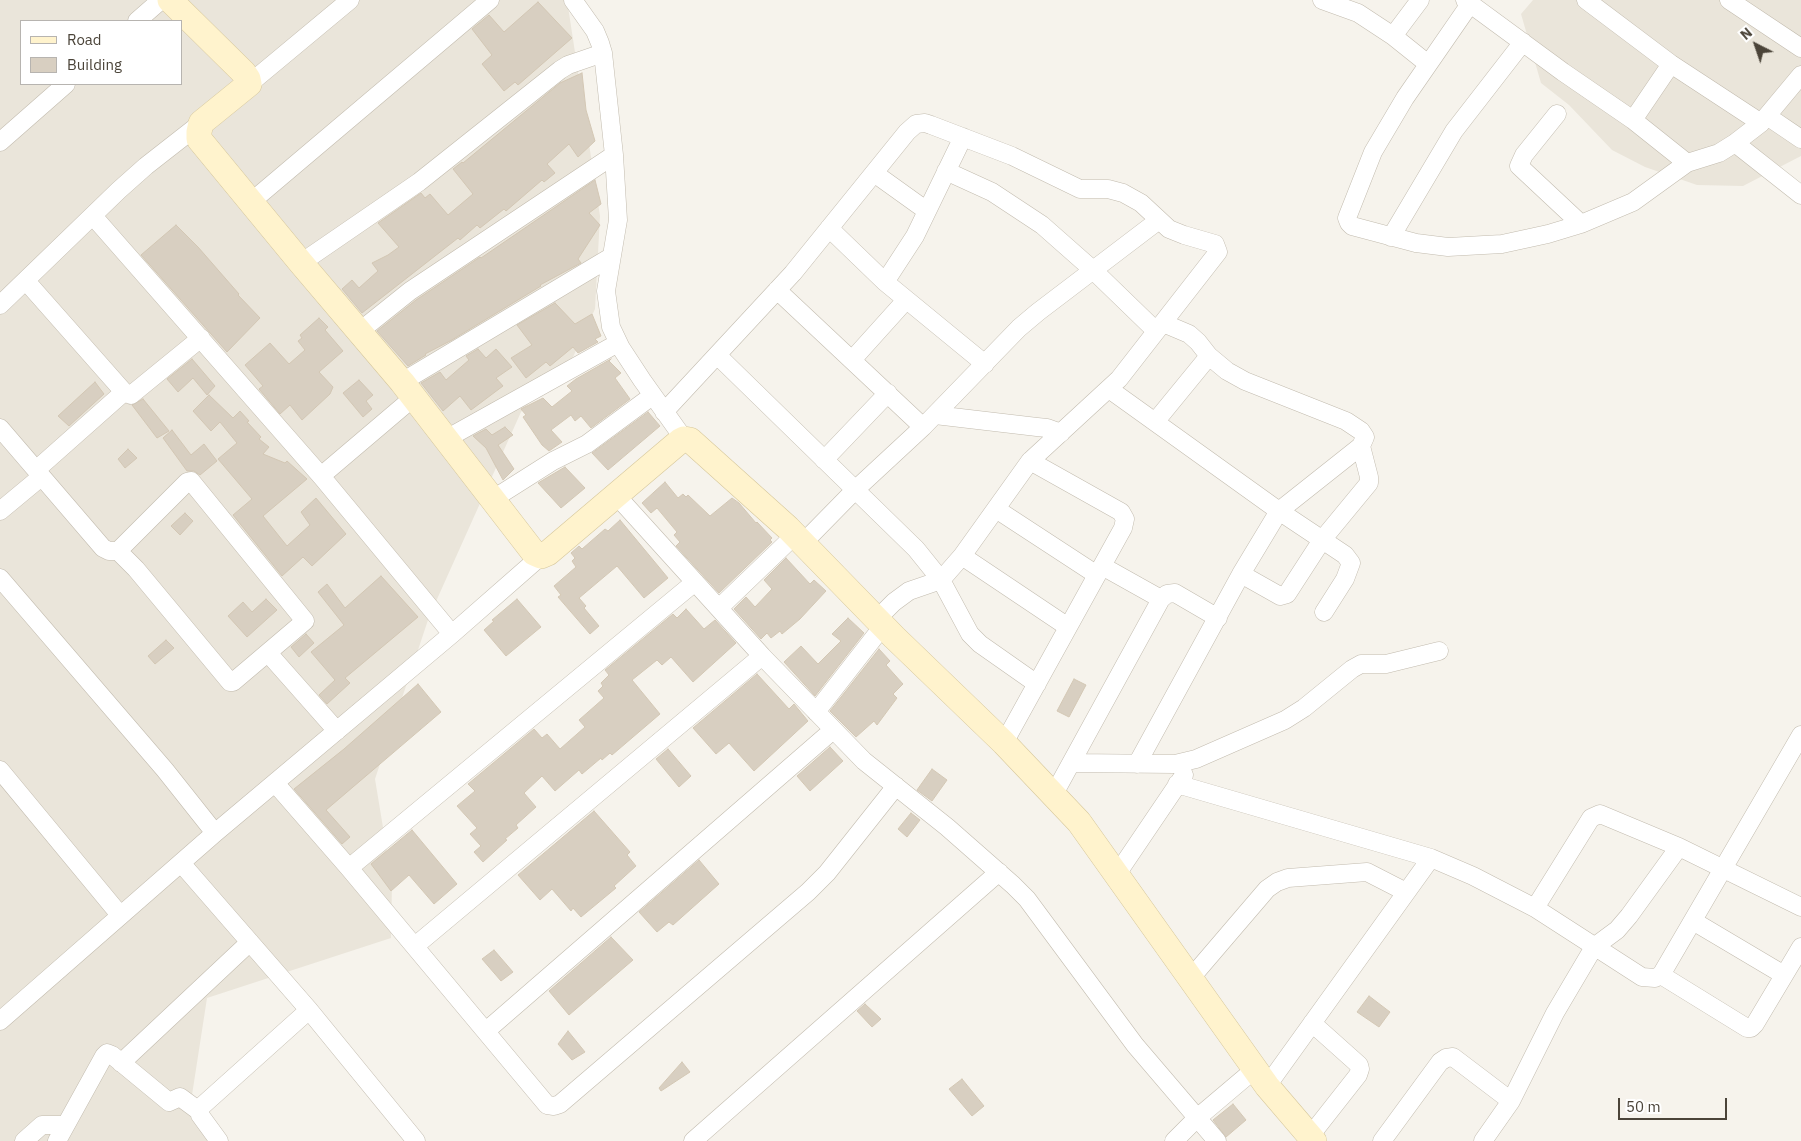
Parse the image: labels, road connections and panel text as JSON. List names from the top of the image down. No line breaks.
{"legend":["Road","Building"],"scale_bar":"50 m","north":"top left"}
